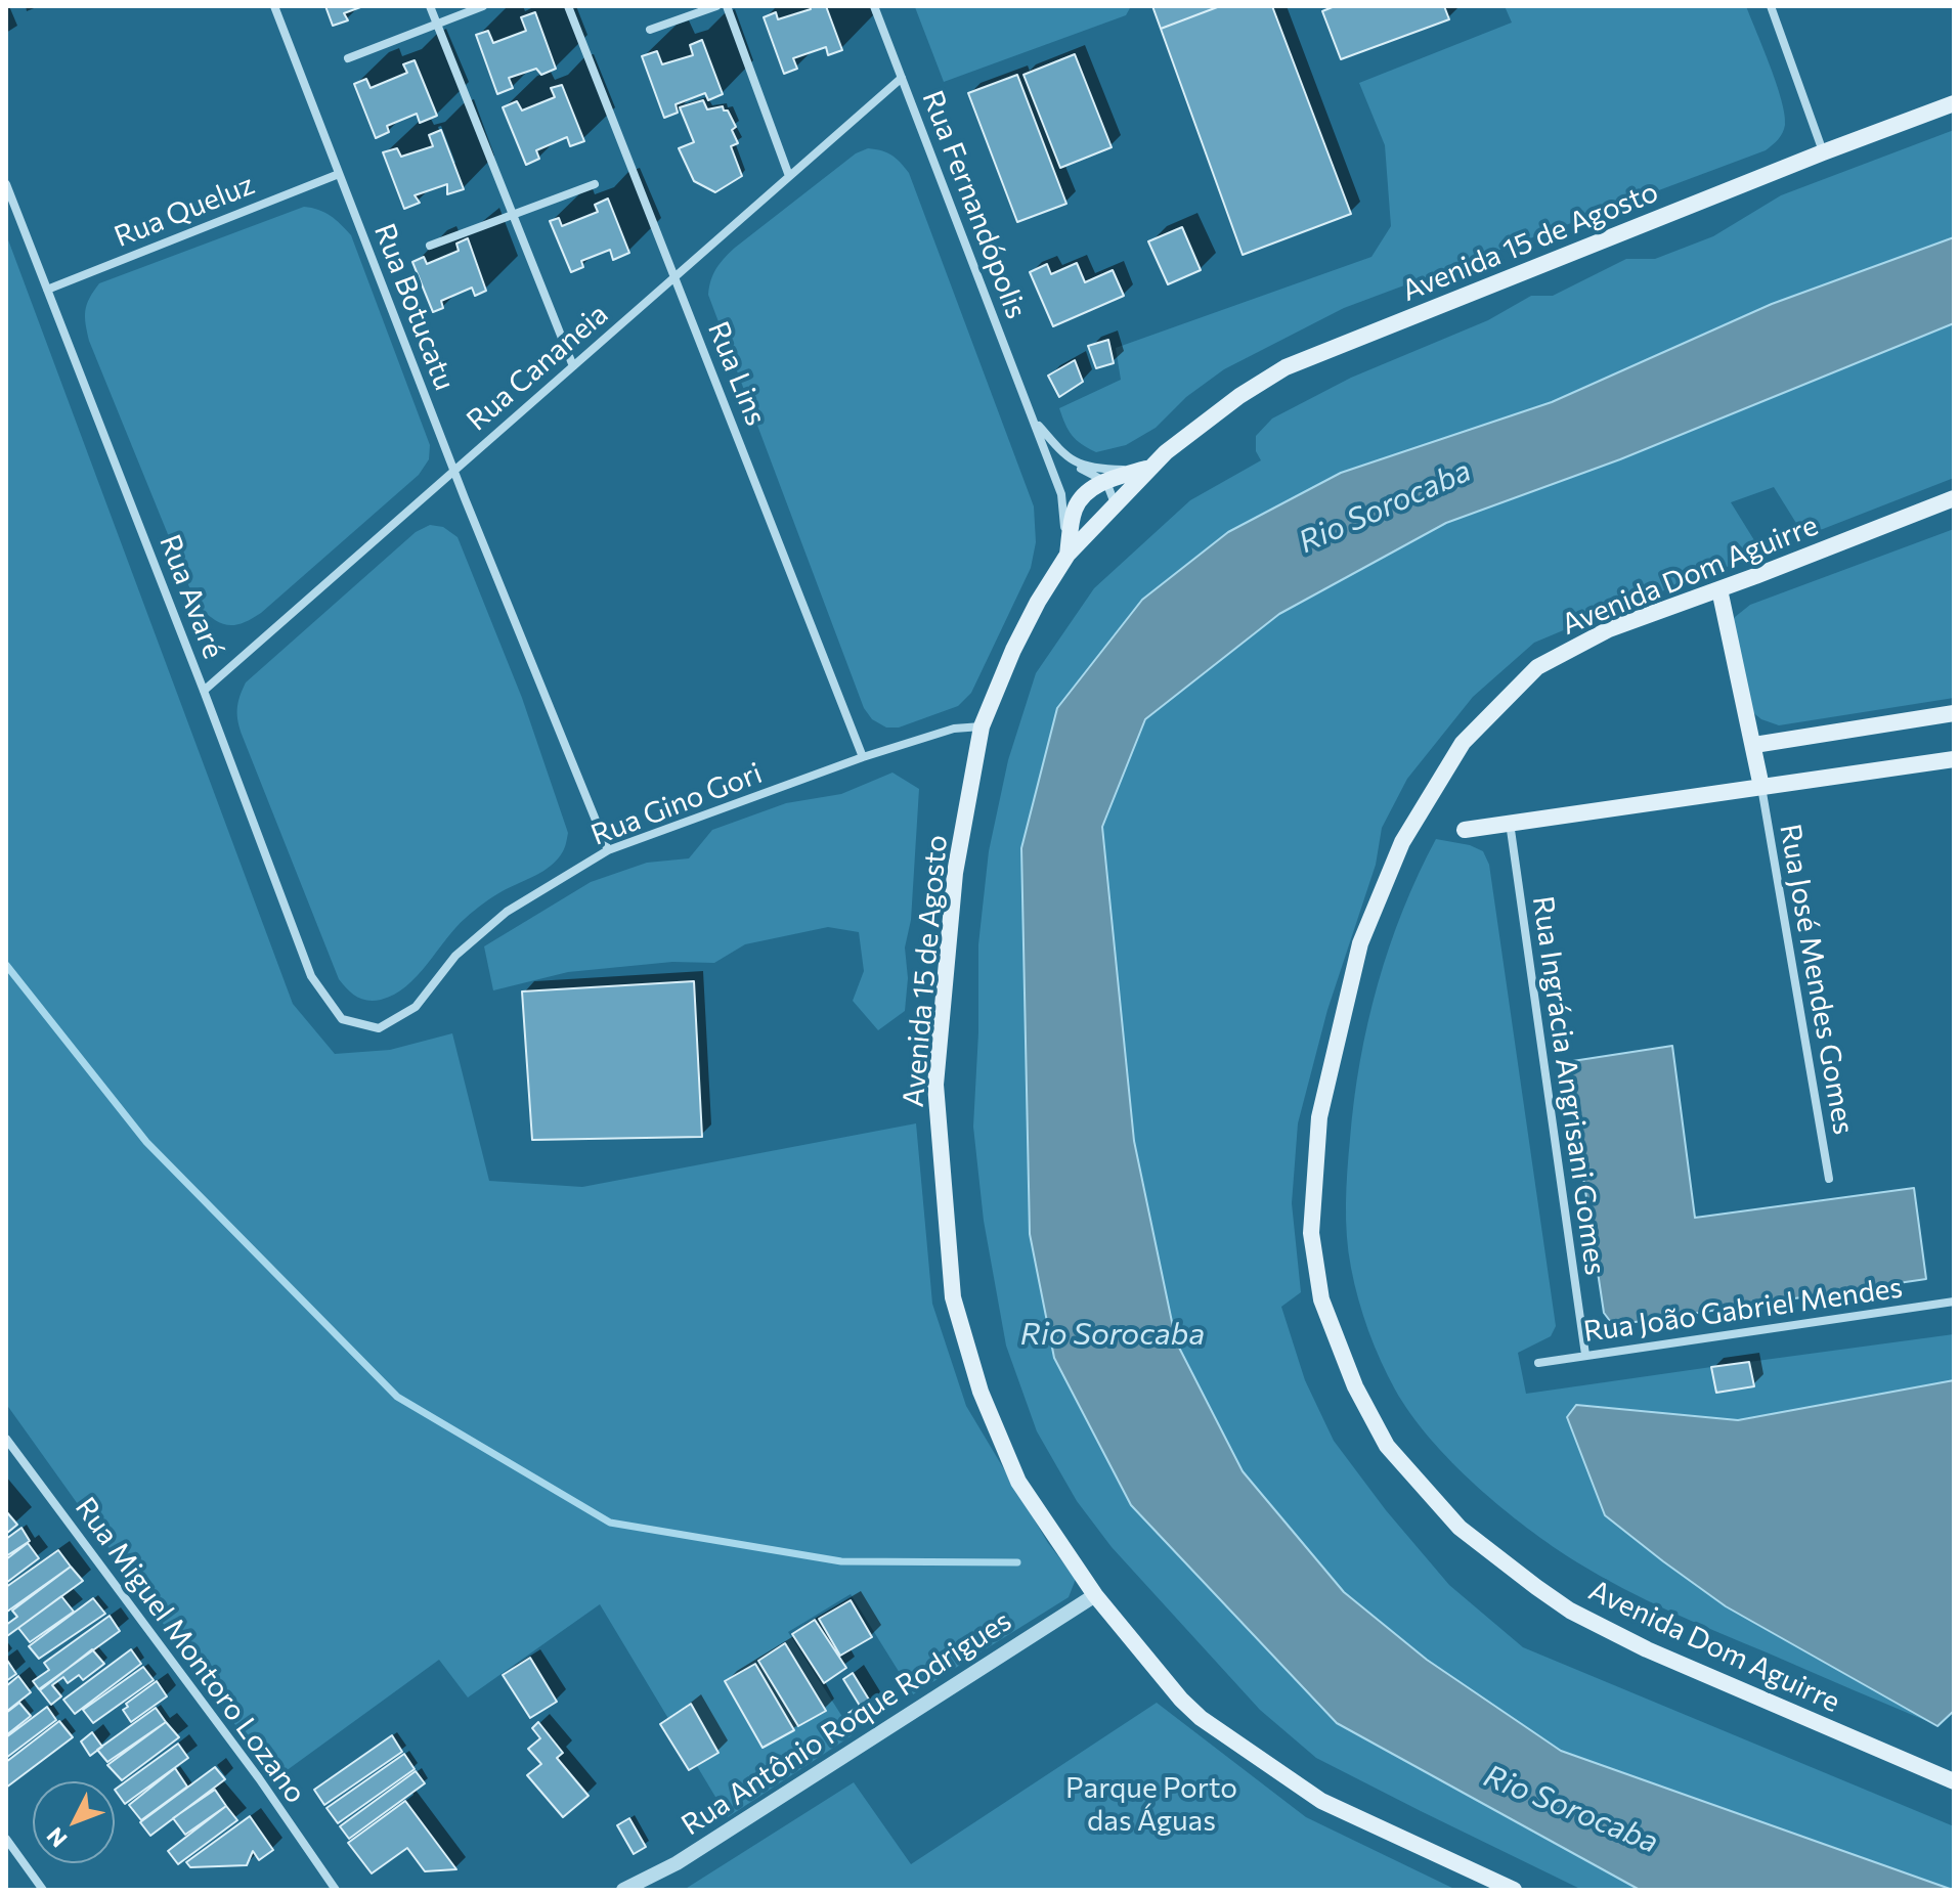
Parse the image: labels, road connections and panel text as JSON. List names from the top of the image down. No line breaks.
{"streets":{"main road":["Avenida 15 de Agosto","Avenida Dom Aguirre"],"street":["Rua Fernandópolis","Rua Queluz","Rua Botucatu","Rua Cananeia","Rua Lins","Rua Avaré","Rua Gino Gori","Rua José Mendes Gomes","Rua Ingrácia Angrisani Gomes","Rua João Gabriel Mendes","Rua Miguel Montoro Lozano","Rua Antônio Roque Rodrigues"]},"crossings":[["Rua Fernandópolis","Avenida 15 de Agosto"],["Rua Fernandópolis","Rua Cananeia"],["Rua Queluz","Rua Botucatu"],["Rua Queluz","Rua Avaré"],["Avenida 15 de Agosto","Rua Gino Gori"],["Avenida 15 de Agosto","Rua Antônio Roque Rodrigues"],["Rua Botucatu","Rua Cananeia"],["Rua Botucatu","Rua Gino Gori"],["Rua Cananeia","Rua Lins"],["Rua Cananeia","Rua Avaré"],["Rua Lins","Rua Gino Gori"],["Rua Avaré","Rua Gino Gori"],["Rua Ingrácia Angrisani Gomes","Rua João Gabriel Mendes"]],"water":["Rio Sorocaba"],"parks":["Parque Porto das Águas"],"north":"bottom left"}
